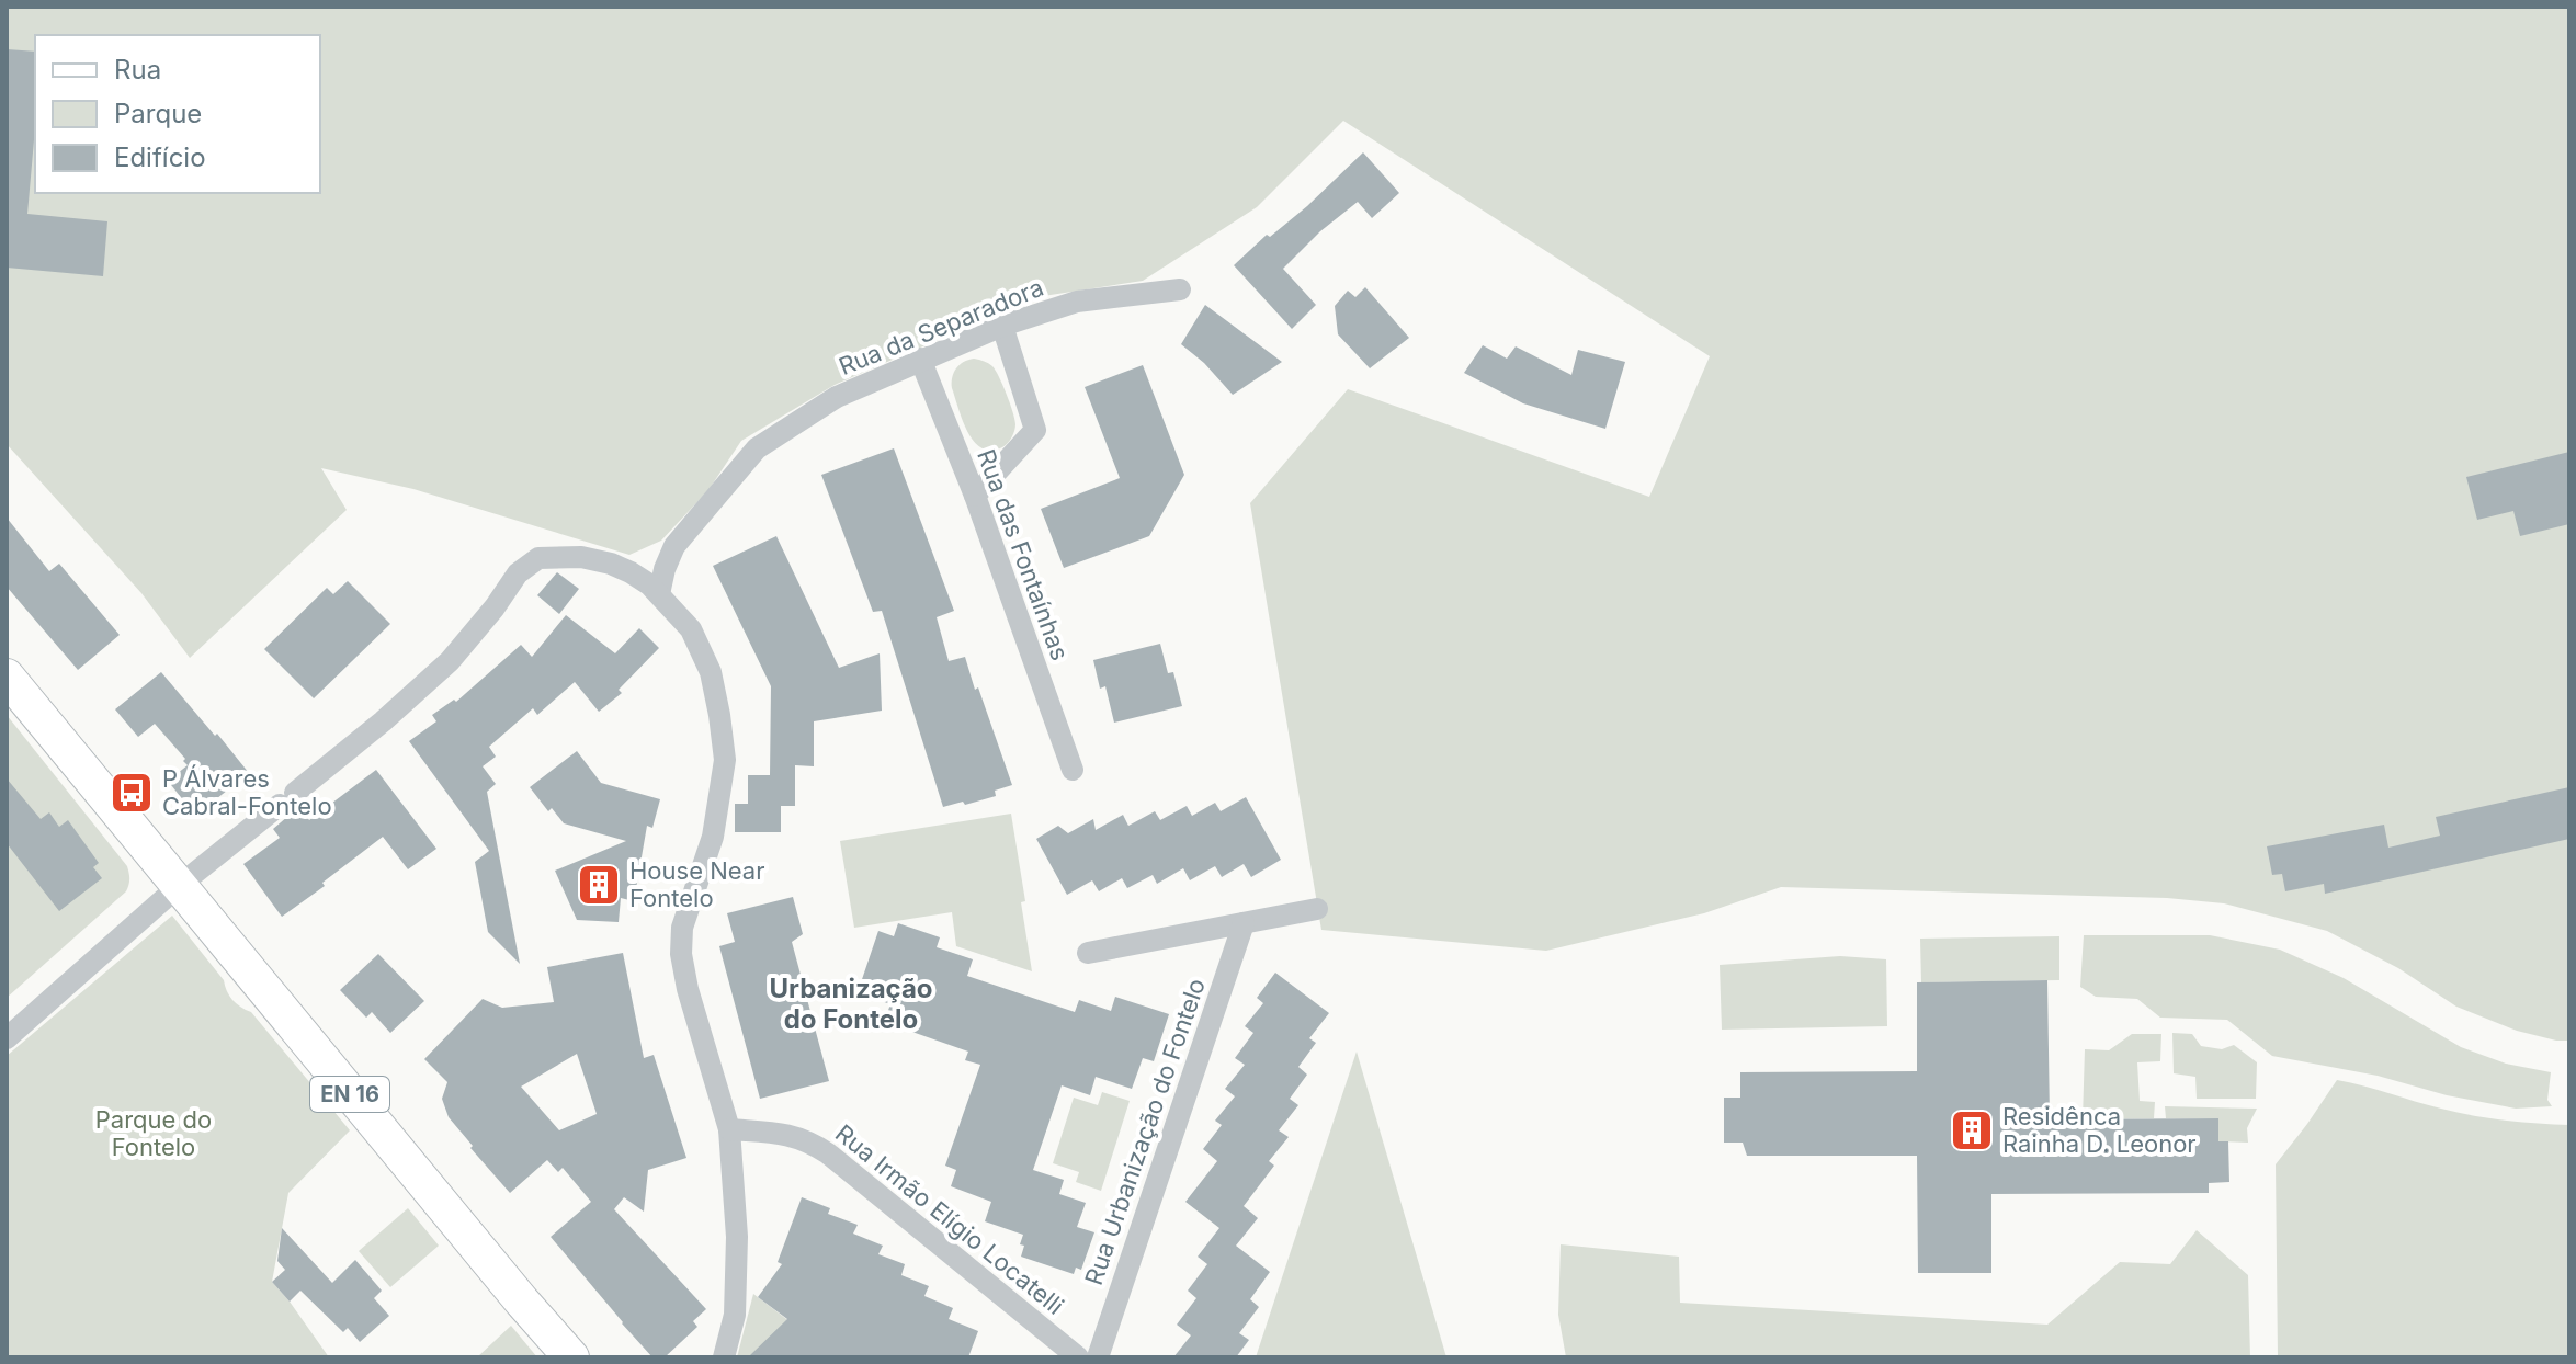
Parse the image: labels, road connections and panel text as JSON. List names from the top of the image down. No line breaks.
{"streets":{"main road":["EN 16"],"street":["Rua da Separadora","Rua das Fontaínhas","Rua Urbanização do Fontelo","Rua Irmão Elígio Locatelli"]},"crossings":[["Rua da Separadora","Rua das Fontaínhas"]],"districts":["Urbanização do Fontelo"],"parks":["Parque do Fontelo"],"places":{"bus stop":["P Álvares Cabral-Fontelo"],"building":["House Near Fontelo","Residênca Rainha D. Leonor"]},"legend":["Rua","Parque","Edifício"]}
